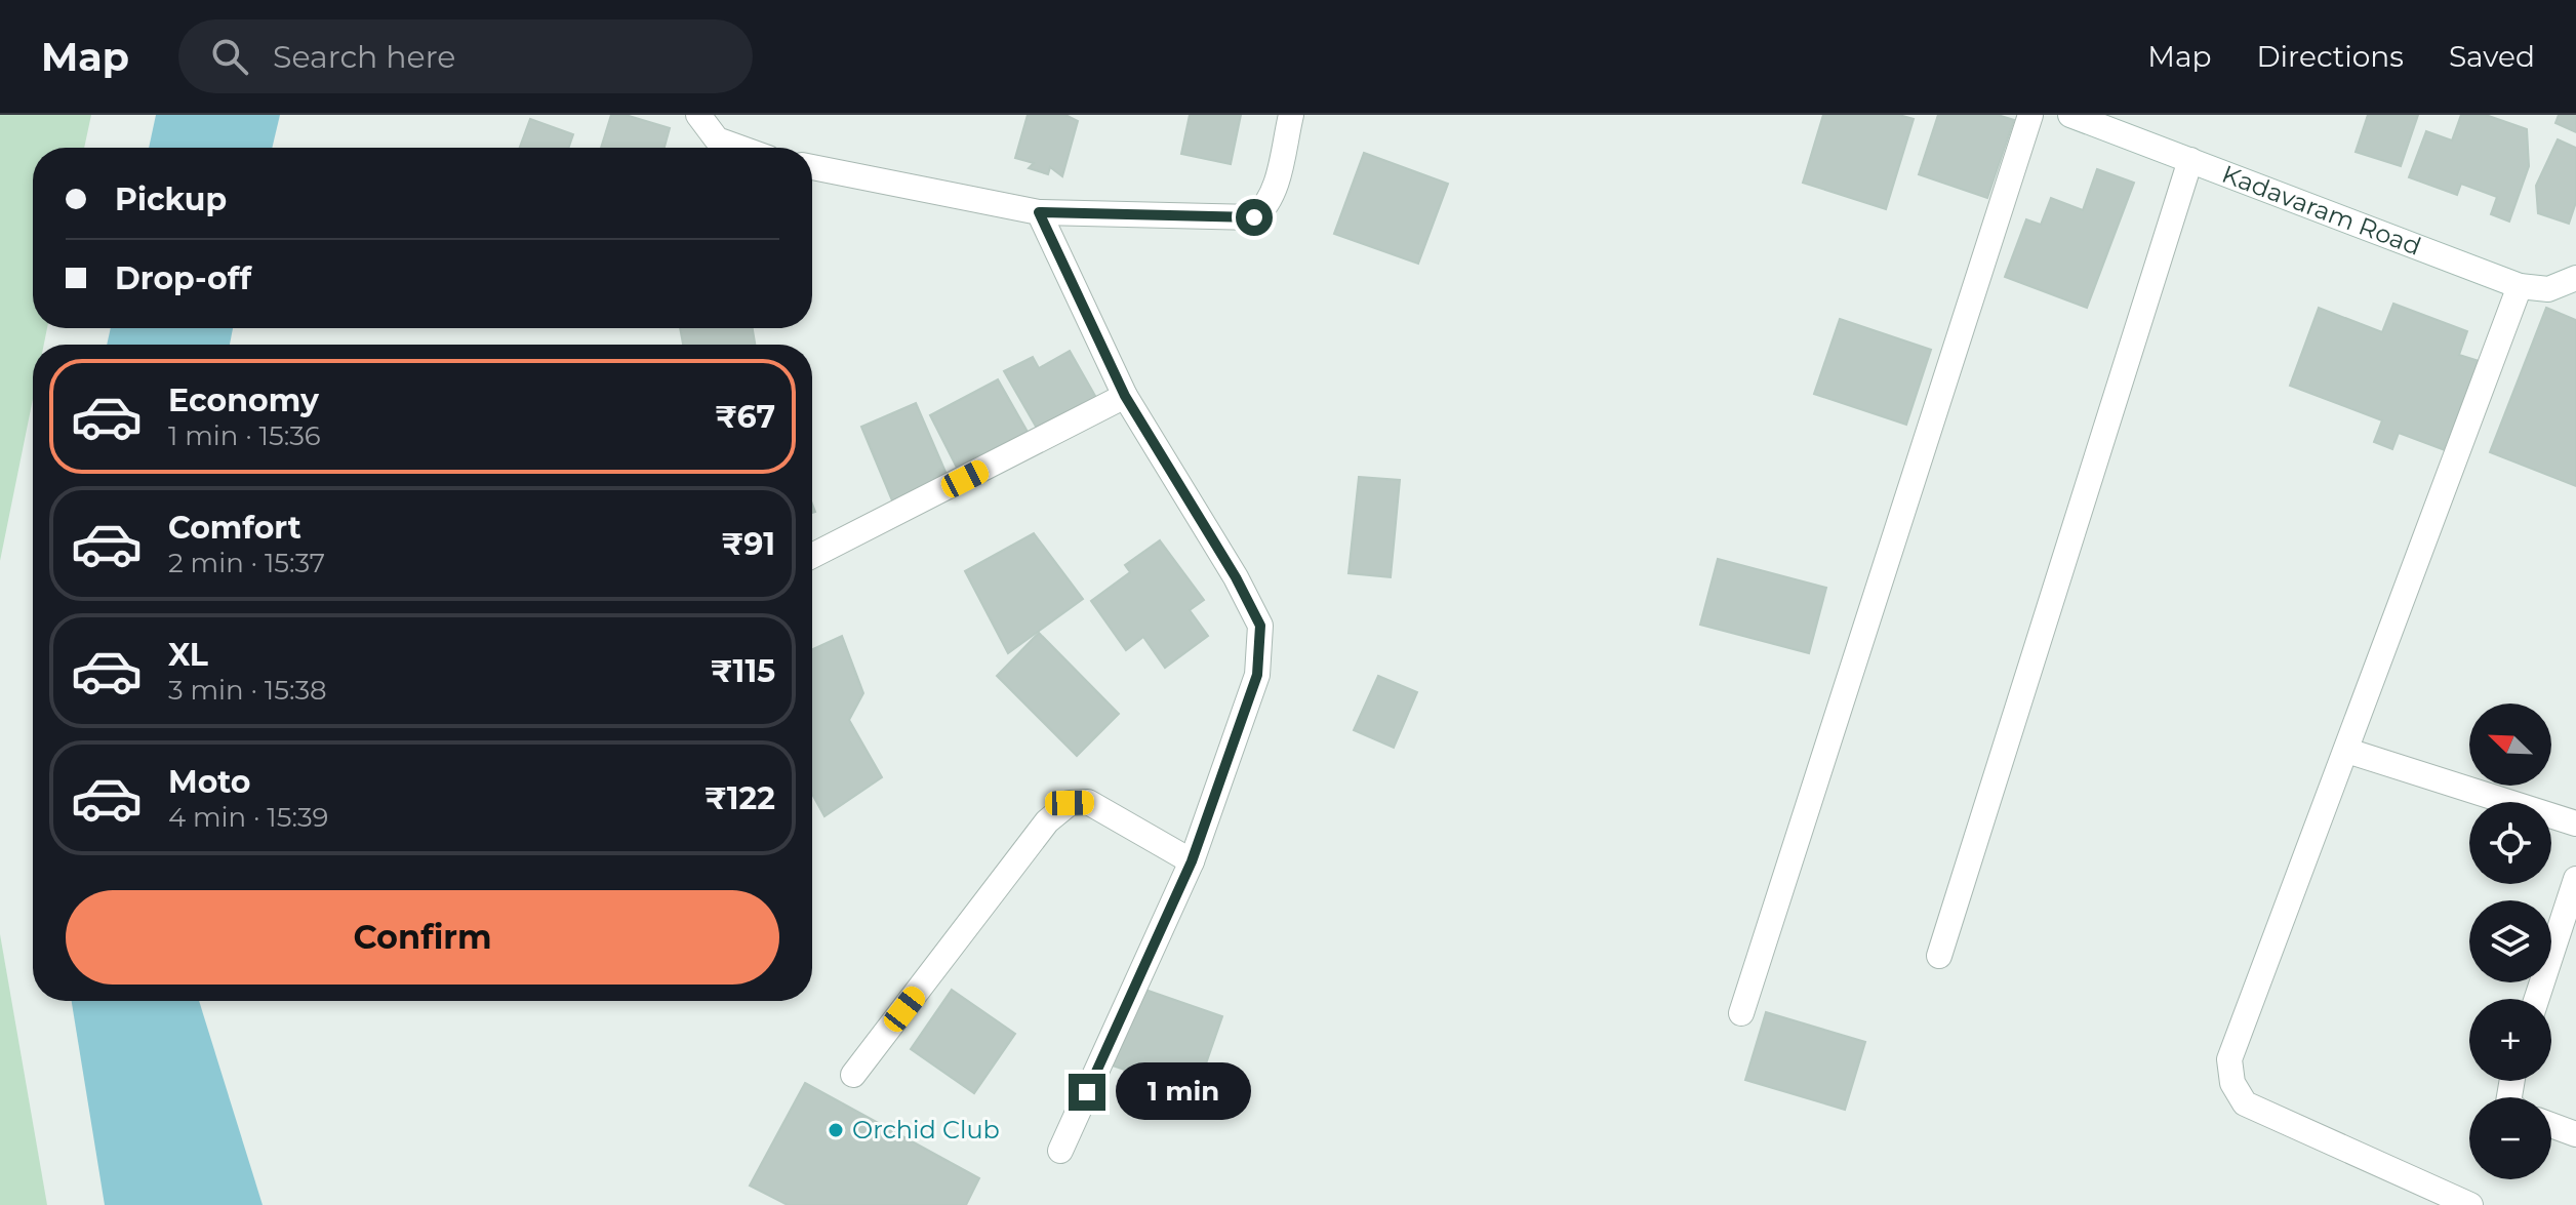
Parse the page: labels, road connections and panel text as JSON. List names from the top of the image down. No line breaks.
{"streets":{"street":["Kadavaram Road"]},"places":["Orchid Club"],"north":"top left","page":{"header":"Map","search":"Search here","nav":["Map","Directions","Saved"],"banner":["Pickup","Drop-off"],"list":[{"name":"Economy","note":"1 min · 15:36","value":"₹67"},{"name":"Comfort","note":"2 min · 15:37","value":"₹91"},{"name":"XL","note":"3 min · 15:38","value":"₹115"},{"name":"Moto","note":"4 min · 15:39","value":"₹122"}],"map_buttons":["+","−"],"buttons":"Confirm","bubble":"1 min"}}
